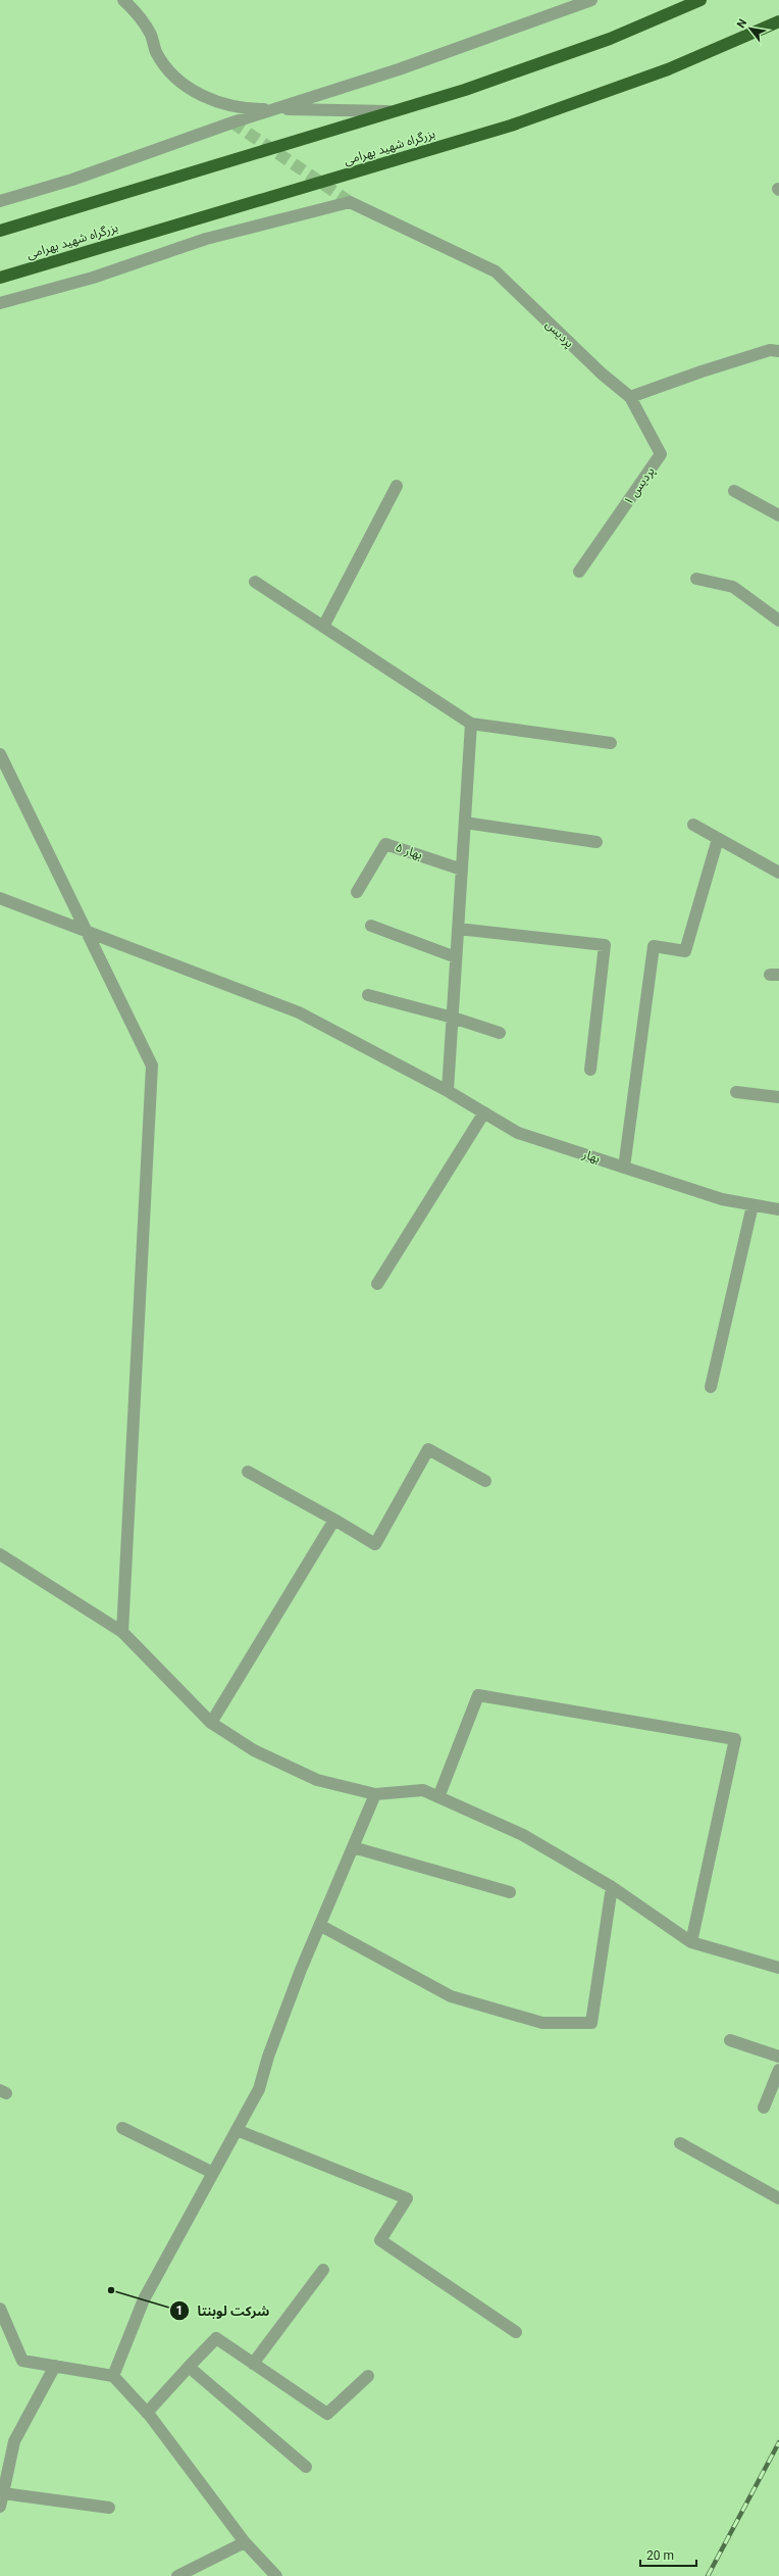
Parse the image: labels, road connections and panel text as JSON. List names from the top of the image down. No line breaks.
{"streets":{"highway":["بزرگراه شهید بهرامی"],"street":["پرديس","پرديس ۱","بهار ۵","بهار"]},"crossings":[["پرديس","پرديس ۱"]],"places":["شرکت لوبنتا"],"scale_bar":"20 m","north":"top left"}
